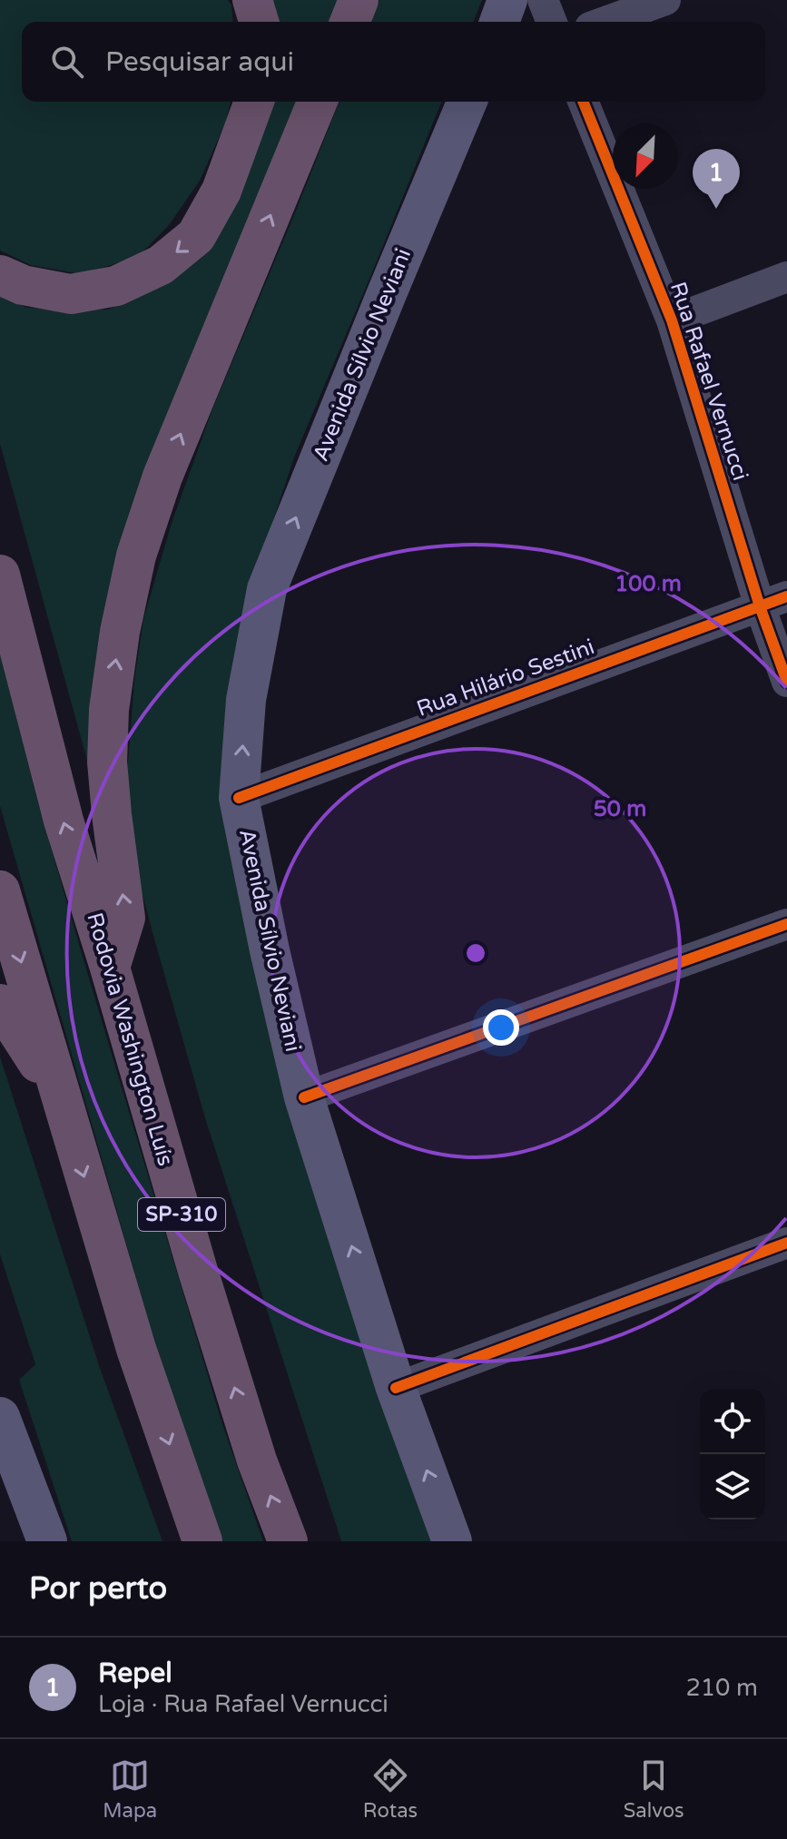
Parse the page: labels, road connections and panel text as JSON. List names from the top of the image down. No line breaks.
{"streets":{"highway":["Rodovia Washington Luís","SP-310"],"main road":["Avenida Sílvio Neviani"],"street":["Rua Rafael Vernucci","Rua Hilário Sestini"]},"crossings":[["Avenida Sílvio Neviani","Rua Hilário Sestini"],["Rua Rafael Vernucci","Rua Hilário Sestini"]],"one_way":["Avenida Sílvio Neviani"],"north":"bottom left","page":{"search":"Pesquisar aqui","pins":"1","heading":"Por perto","list":[{"mark":"1","name":"Repel","note":"Loja · Rua Rafael Vernucci","value":"210 m"}],"nav":["Mapa","Rotas","Salvos"]},"rings":["100 m","50 m"]}
